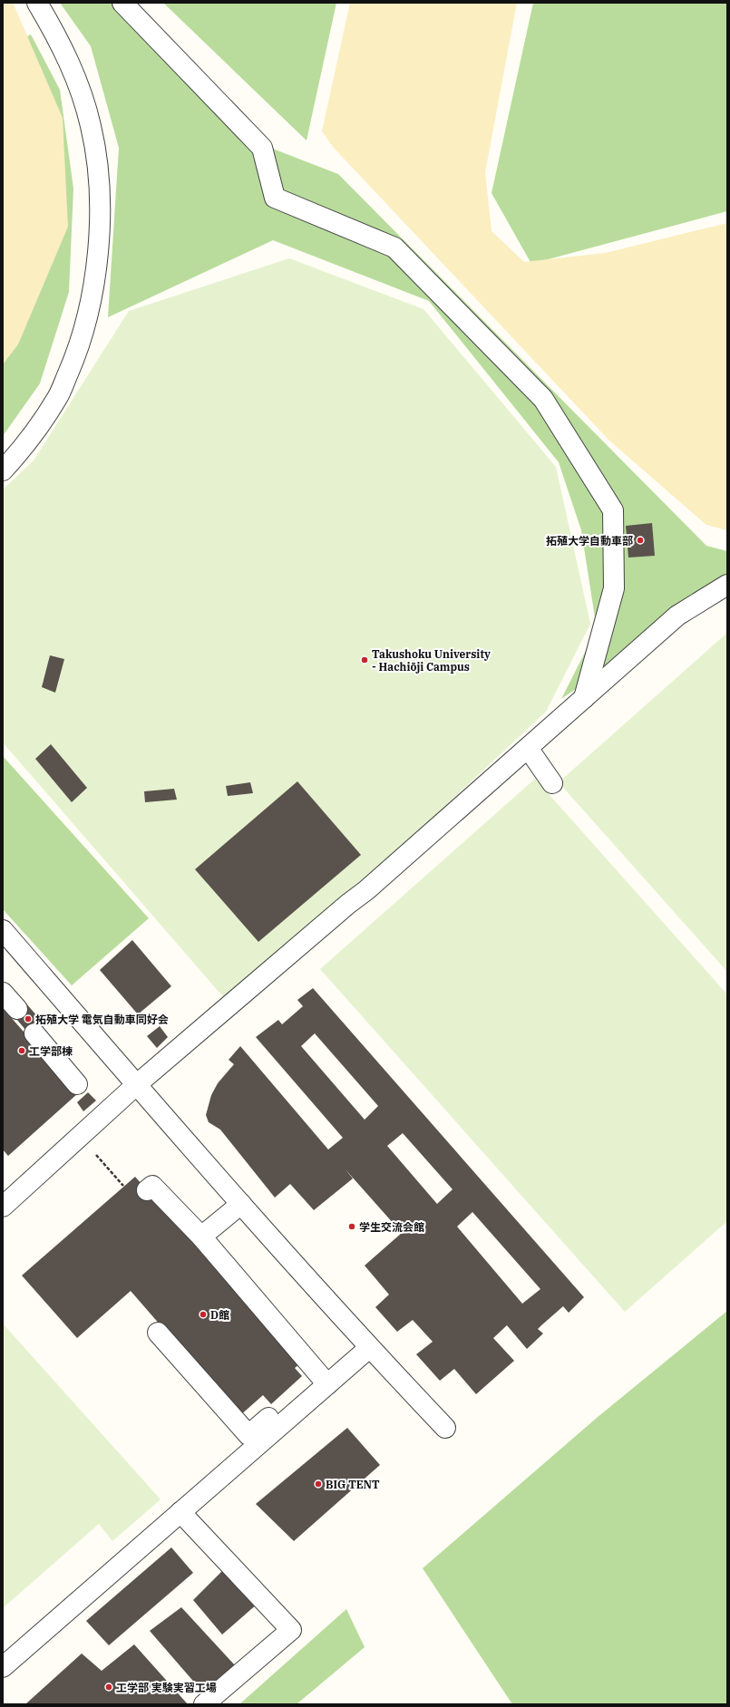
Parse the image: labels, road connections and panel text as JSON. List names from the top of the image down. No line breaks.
{"places":["拓殖大学自動車部","Takushoku University - Hachiōji Campus","拓殖大学 電気自動車同好会","工学部棟","学生交流会館","D館","BIG TENT","工学部 実験実習工場"]}
